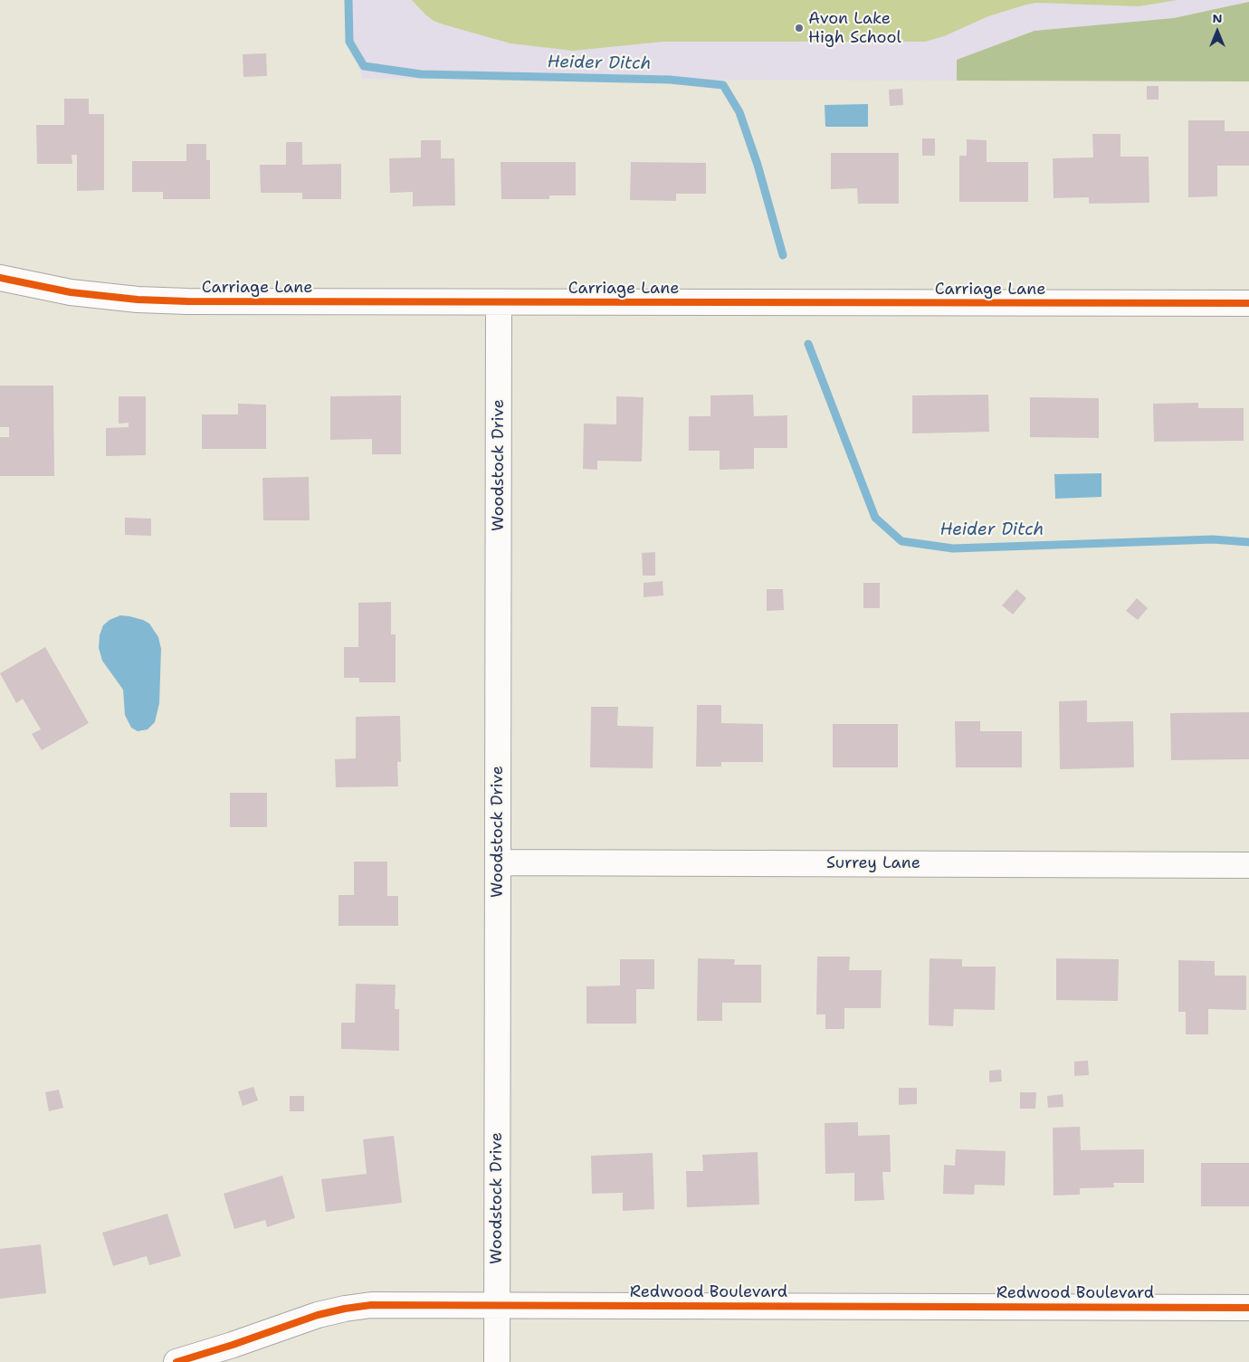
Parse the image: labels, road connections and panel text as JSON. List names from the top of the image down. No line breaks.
{"streets":{"street":["Carriage Lane","Woodstock Drive","Surrey Lane","Redwood Boulevard"]},"crossings":[["Carriage Lane","Woodstock Drive"],["Woodstock Drive","Surrey Lane"],["Woodstock Drive","Redwood Boulevard"]],"water":["Heider Ditch"],"places":["Avon Lake High School"],"north":"top"}
